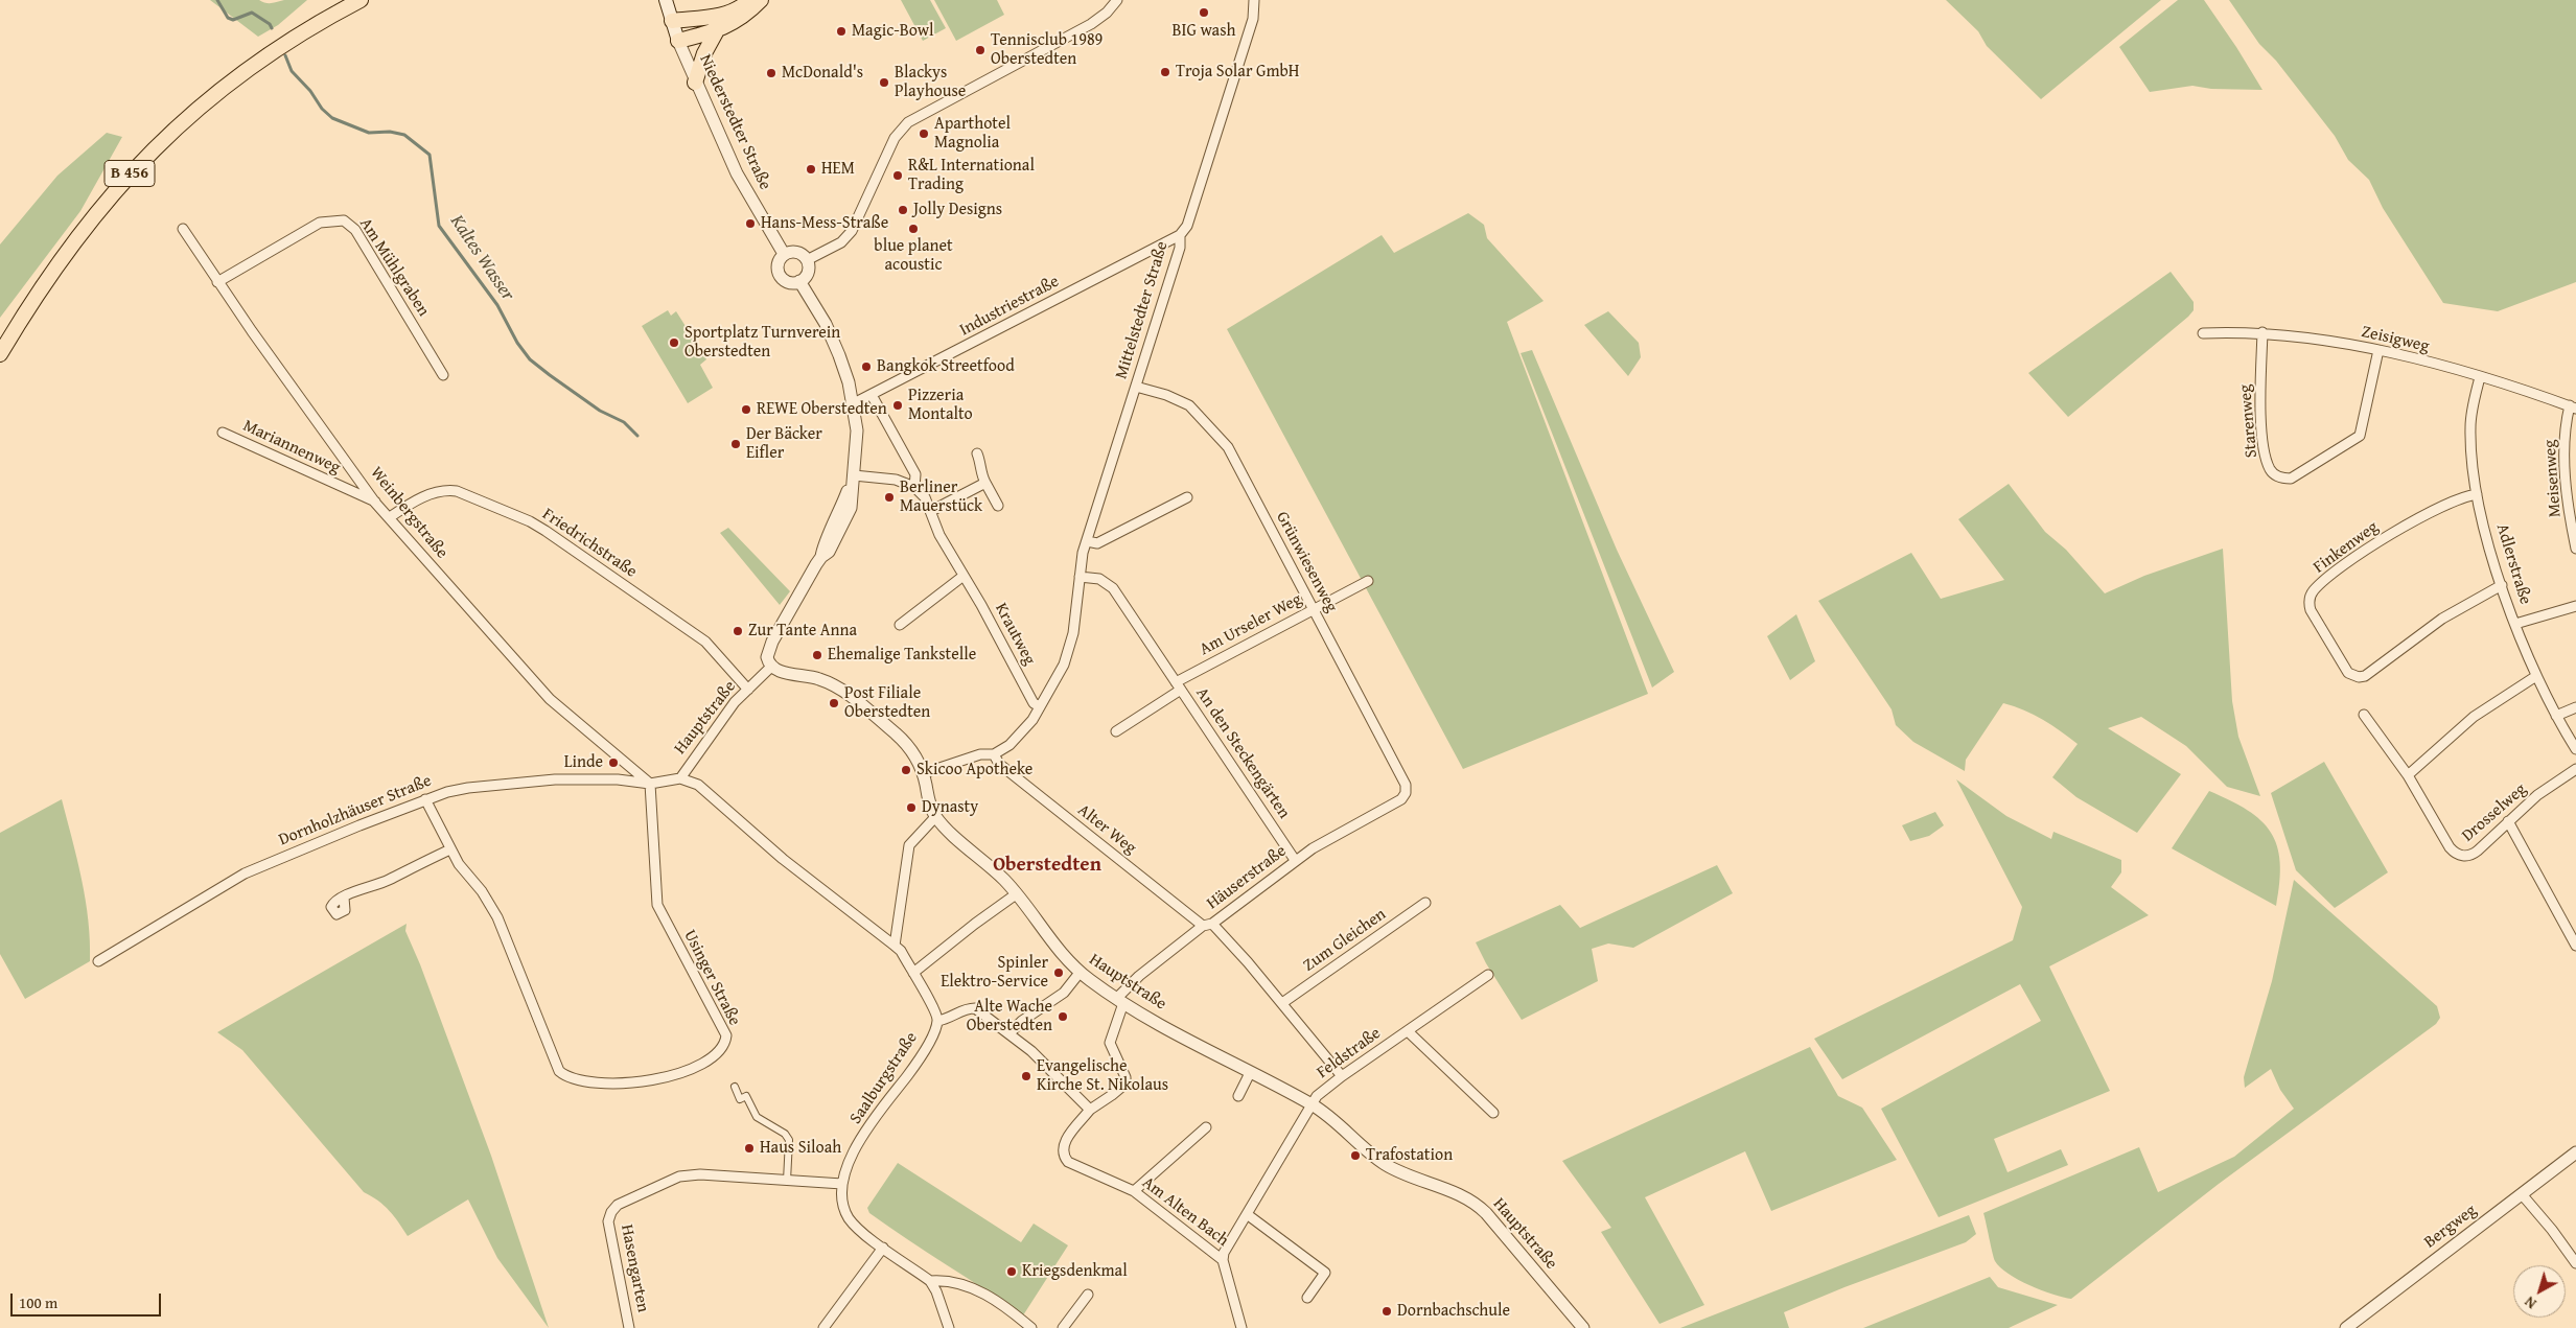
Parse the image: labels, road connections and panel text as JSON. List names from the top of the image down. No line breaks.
{"streets":{"main road":["Niederstedter Straße","B 456"],"street":["Am Mühlgraben","Industriestraße","Mittelstedter Straße","Zeisigweg","Starenweg","Mariannenweg","Meisenweg","Weinbergstraße","Friedrichstraße","Finkenweg","Grünwiesenweg","Adlerstraße","Am Urseler Weg","Krautweg","Hauptstraße","An den Steckengärten","Dornholzhäuser Straße","Drosselweg","Alter Weg","Häuserstraße","Zum Gleichen","Usinger Straße","Feldstraße","Saalburgstraße","Am Alten Bach","Bergweg","Hasengarten"]},"crossings":[["Am Mühlgraben","Weinbergstraße"],["Industriestraße","Mittelstedter Straße"],["Industriestraße","Krautweg"],["Mittelstedter Straße","Grünwiesenweg"],["Mittelstedter Straße","Krautweg"],["Mittelstedter Straße","Hauptstraße"],["Mittelstedter Straße","An den Steckengärten"],["Mittelstedter Straße","Alter Weg"],["Zeisigweg","Starenweg"],["Zeisigweg","Meisenweg"],["Zeisigweg","Adlerstraße"],["Mariannenweg","Weinbergstraße"],["Weinbergstraße","Friedrichstraße"],["Weinbergstraße","Hauptstraße"],["Weinbergstraße","Dornholzhäuser Straße"],["Weinbergstraße","Usinger Straße"],["Friedrichstraße","Hauptstraße"],["Finkenweg","Adlerstraße"],["Grünwiesenweg","Am Urseler Weg"],["Grünwiesenweg","Häuserstraße"],["Am Urseler Weg","An den Steckengärten"],["Hauptstraße","Dornholzhäuser Straße"],["Hauptstraße","Häuserstraße"],["Hauptstraße","Usinger Straße"],["Hauptstraße","Feldstraße"],["Hauptstraße","Saalburgstraße"],["Hauptstraße","Am Alten Bach"],["An den Steckengärten","Häuserstraße"],["Dornholzhäuser Straße","Usinger Straße"],["Alter Weg","Häuserstraße"],["Alter Weg","Zum Gleichen"],["Alter Weg","Feldstraße"],["Feldstraße","Am Alten Bach"],["Saalburgstraße","Hasengarten"]],"districts":["Oberstedten"],"water":["Kaltes Wasser"],"places":["BIG wash","Magic-Bowl","Tennisclub 1989 Oberstedten","Troja Solar GmbH","McDonald's","Blackys Playhouse","Aparthotel Magnolia","HEM","R&L International Trading","Jolly Designs","Hans-Mess-Straße","blue planet acoustic","Sportplatz Turnverein Oberstedten","Bangkok Streetfood","Pizzeria Montalto","REWE Oberstedten","Der Bäcker Eifler","Berliner Mauerstück","Zur Tante Anna","Ehemalige Tankstelle","Post Filiale Oberstedten","Linde","Skicoo Apotheke","Dynasty","Spinler Elektro-Service","Alte Wache Oberstedten","Evangelische Kirche St. Nikolaus","Haus Siloah","Trafostation","Kriegsdenkmal","Dornbachschule"],"scale_bar":"100 m","north":"bottom left"}
